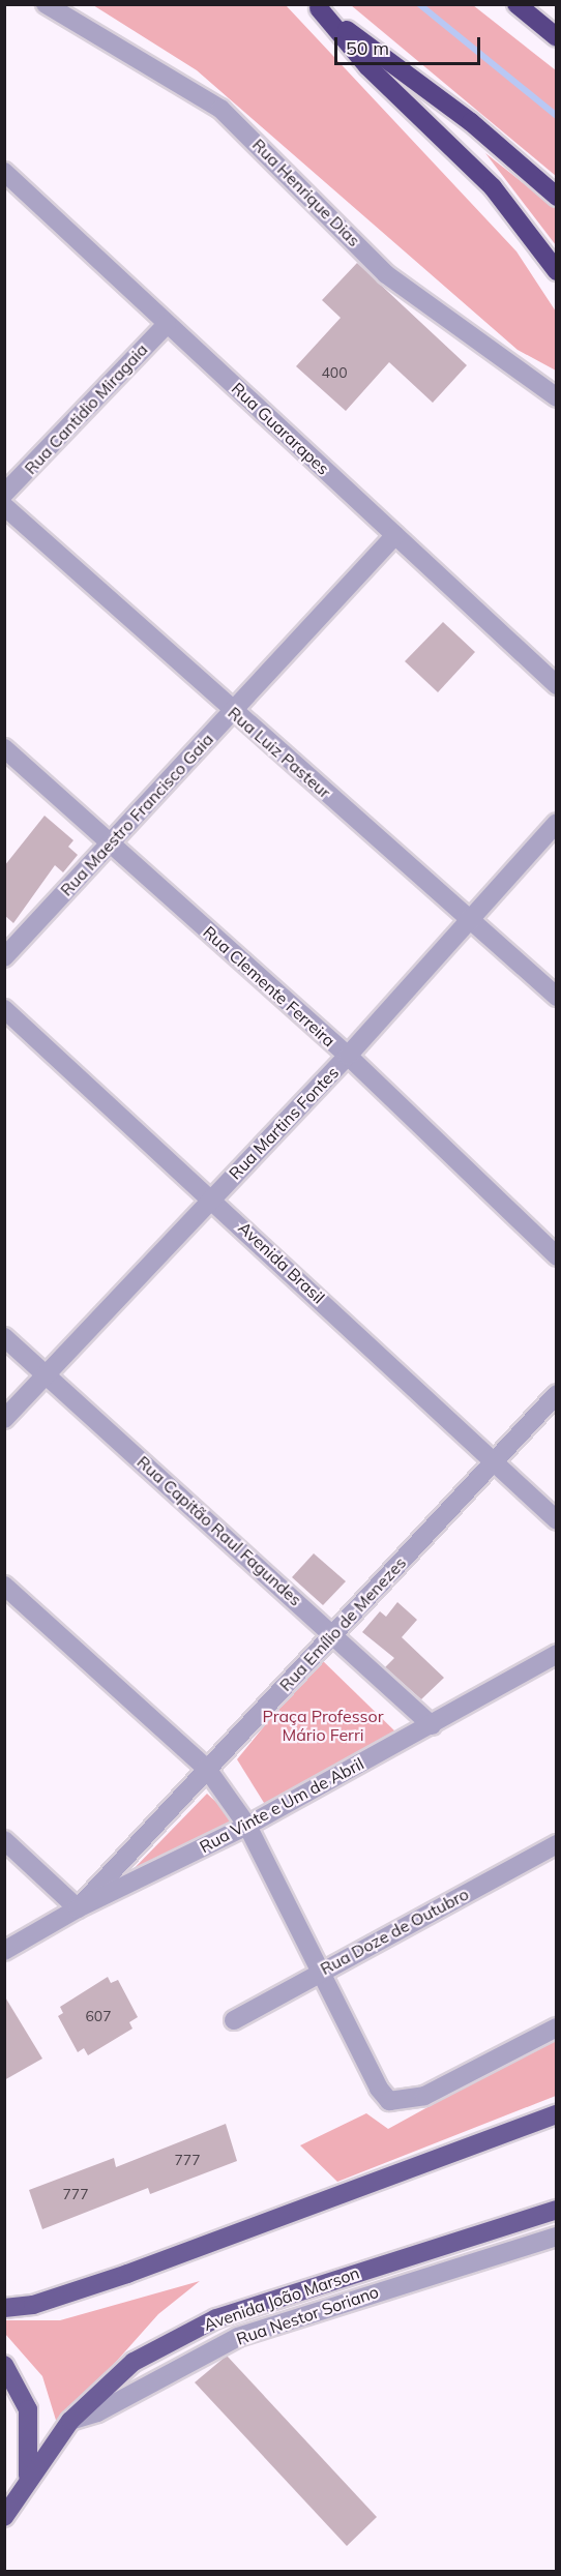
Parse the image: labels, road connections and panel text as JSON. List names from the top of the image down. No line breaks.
{"streets":{"main road":["Avenida João Marson"],"street":["Rua Henrique Dias","Rua Cantidio Miragaia","Rua Guararapes","Rua Luiz Pasteur","Rua Maestro Francisco Gaia","Rua Clemente Ferreira","Rua Martins Fontes","Avenida Brasil","Rua Capitão Raul Fagundes","Rua Emílio de Menezes","Rua Vinte e Um de Abril","Rua Doze de Outubro","Rua Nestor Soriano"]},"crossings":[["Rua Cantidio Miragaia","Rua Guararapes"],["Rua Guararapes","Rua Maestro Francisco Gaia"],["Rua Luiz Pasteur","Rua Maestro Francisco Gaia"],["Rua Luiz Pasteur","Rua Martins Fontes"],["Rua Maestro Francisco Gaia","Rua Clemente Ferreira"],["Rua Clemente Ferreira","Rua Martins Fontes"],["Rua Martins Fontes","Avenida Brasil"],["Rua Martins Fontes","Rua Capitão Raul Fagundes"],["Avenida Brasil","Rua Emílio de Menezes"],["Rua Capitão Raul Fagundes","Rua Emílio de Menezes"],["Rua Capitão Raul Fagundes","Rua Vinte e Um de Abril"],["Rua Emílio de Menezes","Rua Vinte e Um de Abril"],["Avenida João Marson","Rua Nestor Soriano"]],"parks":["Praça Professor Mário Ferri"],"house_numbers":["400","607","777","777"],"scale_bar":"50 m"}
